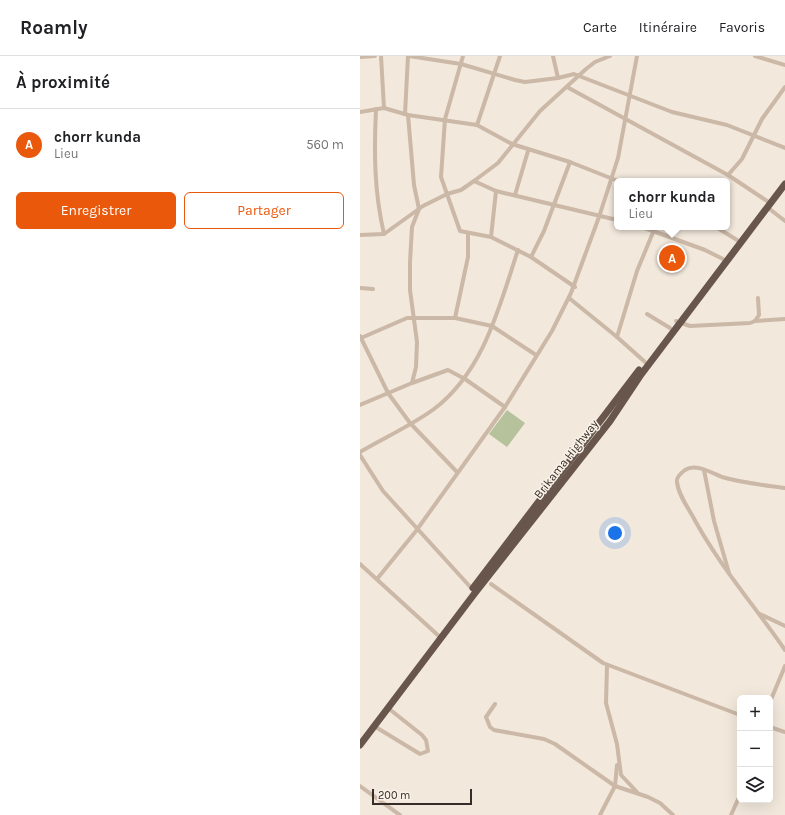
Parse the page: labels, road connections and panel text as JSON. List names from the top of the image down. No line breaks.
{"streets":{"highway":["Brikama Highway"]},"scale_bar":"200 m","page":{"header":"Roamly","nav":["Carte","Itinéraire","Favoris"],"heading":"À proximité","list":[{"mark":"A","name":"chorr kunda","note":"Lieu","value":"560 m"}],"popup":["chorr kunda","Lieu"],"buttons":["Enregistrer","Partager"],"pins":"A","map_buttons":["+","−"],"scale":"200 m"}}
